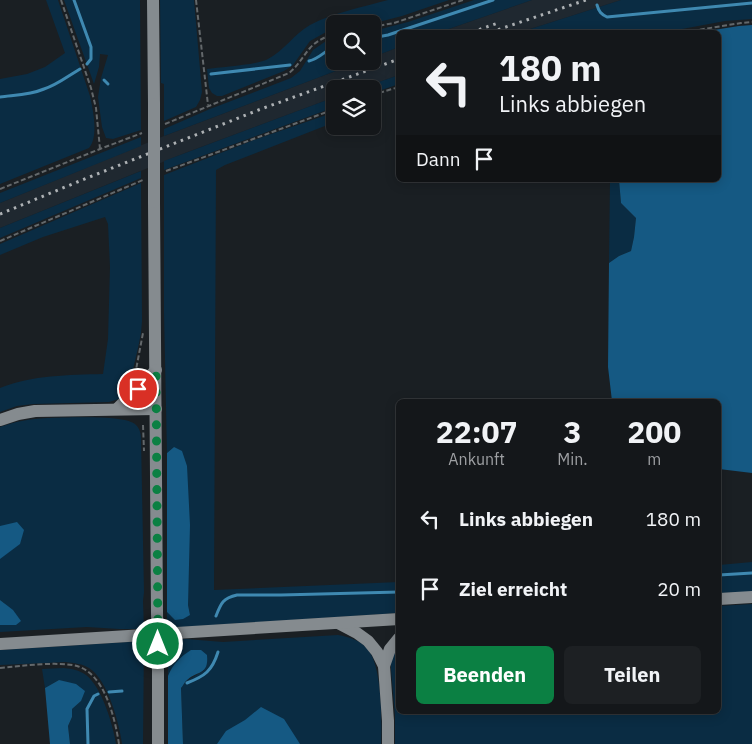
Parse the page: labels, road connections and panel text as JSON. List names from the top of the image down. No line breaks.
{"page":{"turn":["180 m","Links abbiegen"],"then":"Dann","eta":["22:07","Ankunft","3","Min.","200","m"],"list":[{"name":"Links abbiegen","value":"180 m"},{"name":"Ziel erreicht","value":"20 m"}],"buttons":["Beenden","Teilen"]}}
